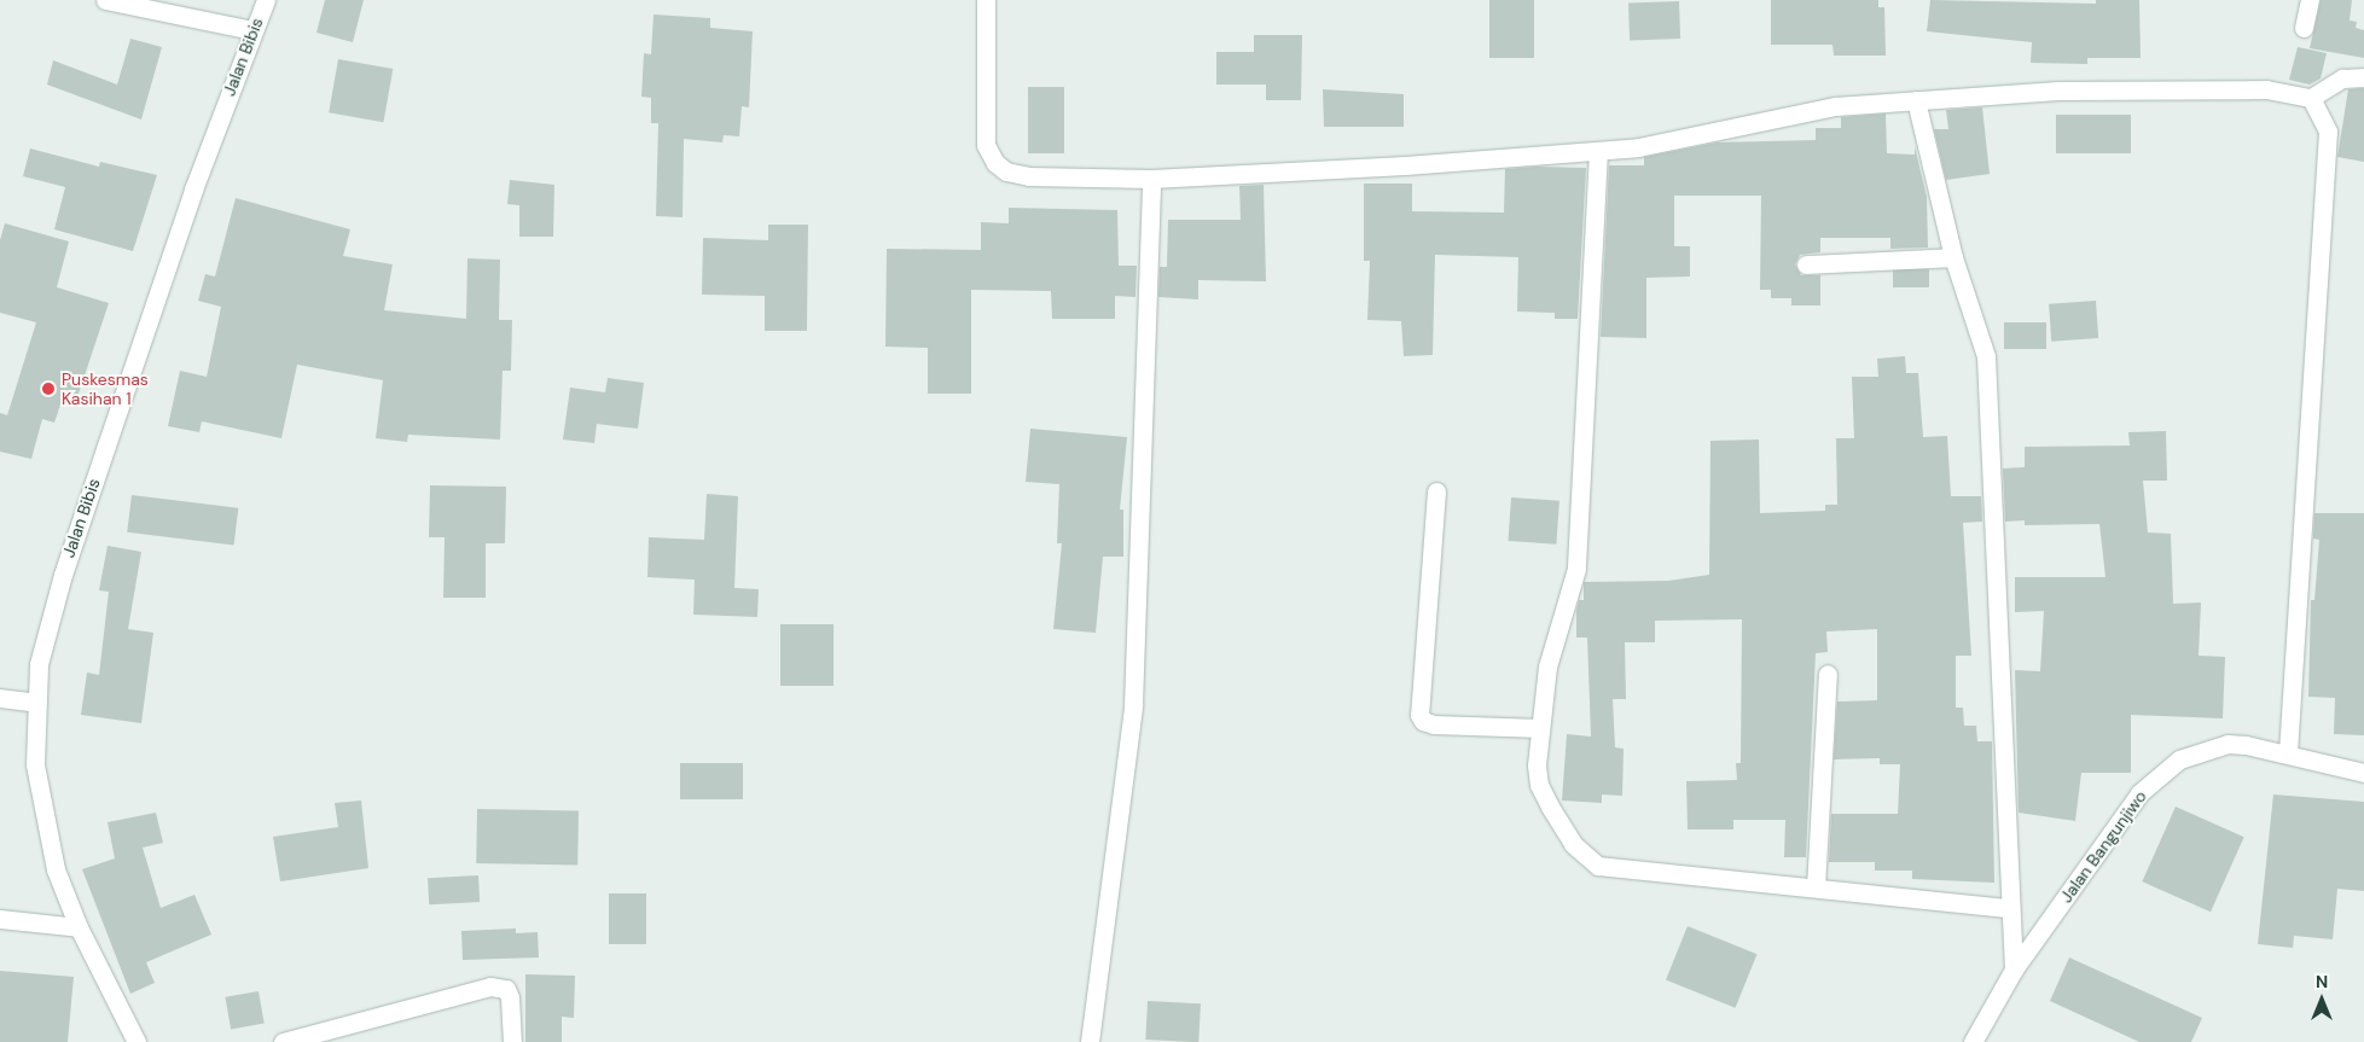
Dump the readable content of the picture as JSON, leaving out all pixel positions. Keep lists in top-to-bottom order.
{
  "streets": {
    "street": ["Jalan Bibis", "Jalan Bangunjiwo"]
  },
  "places": ["Puskesmas Kasihan 1"],
  "north": "top"
}
